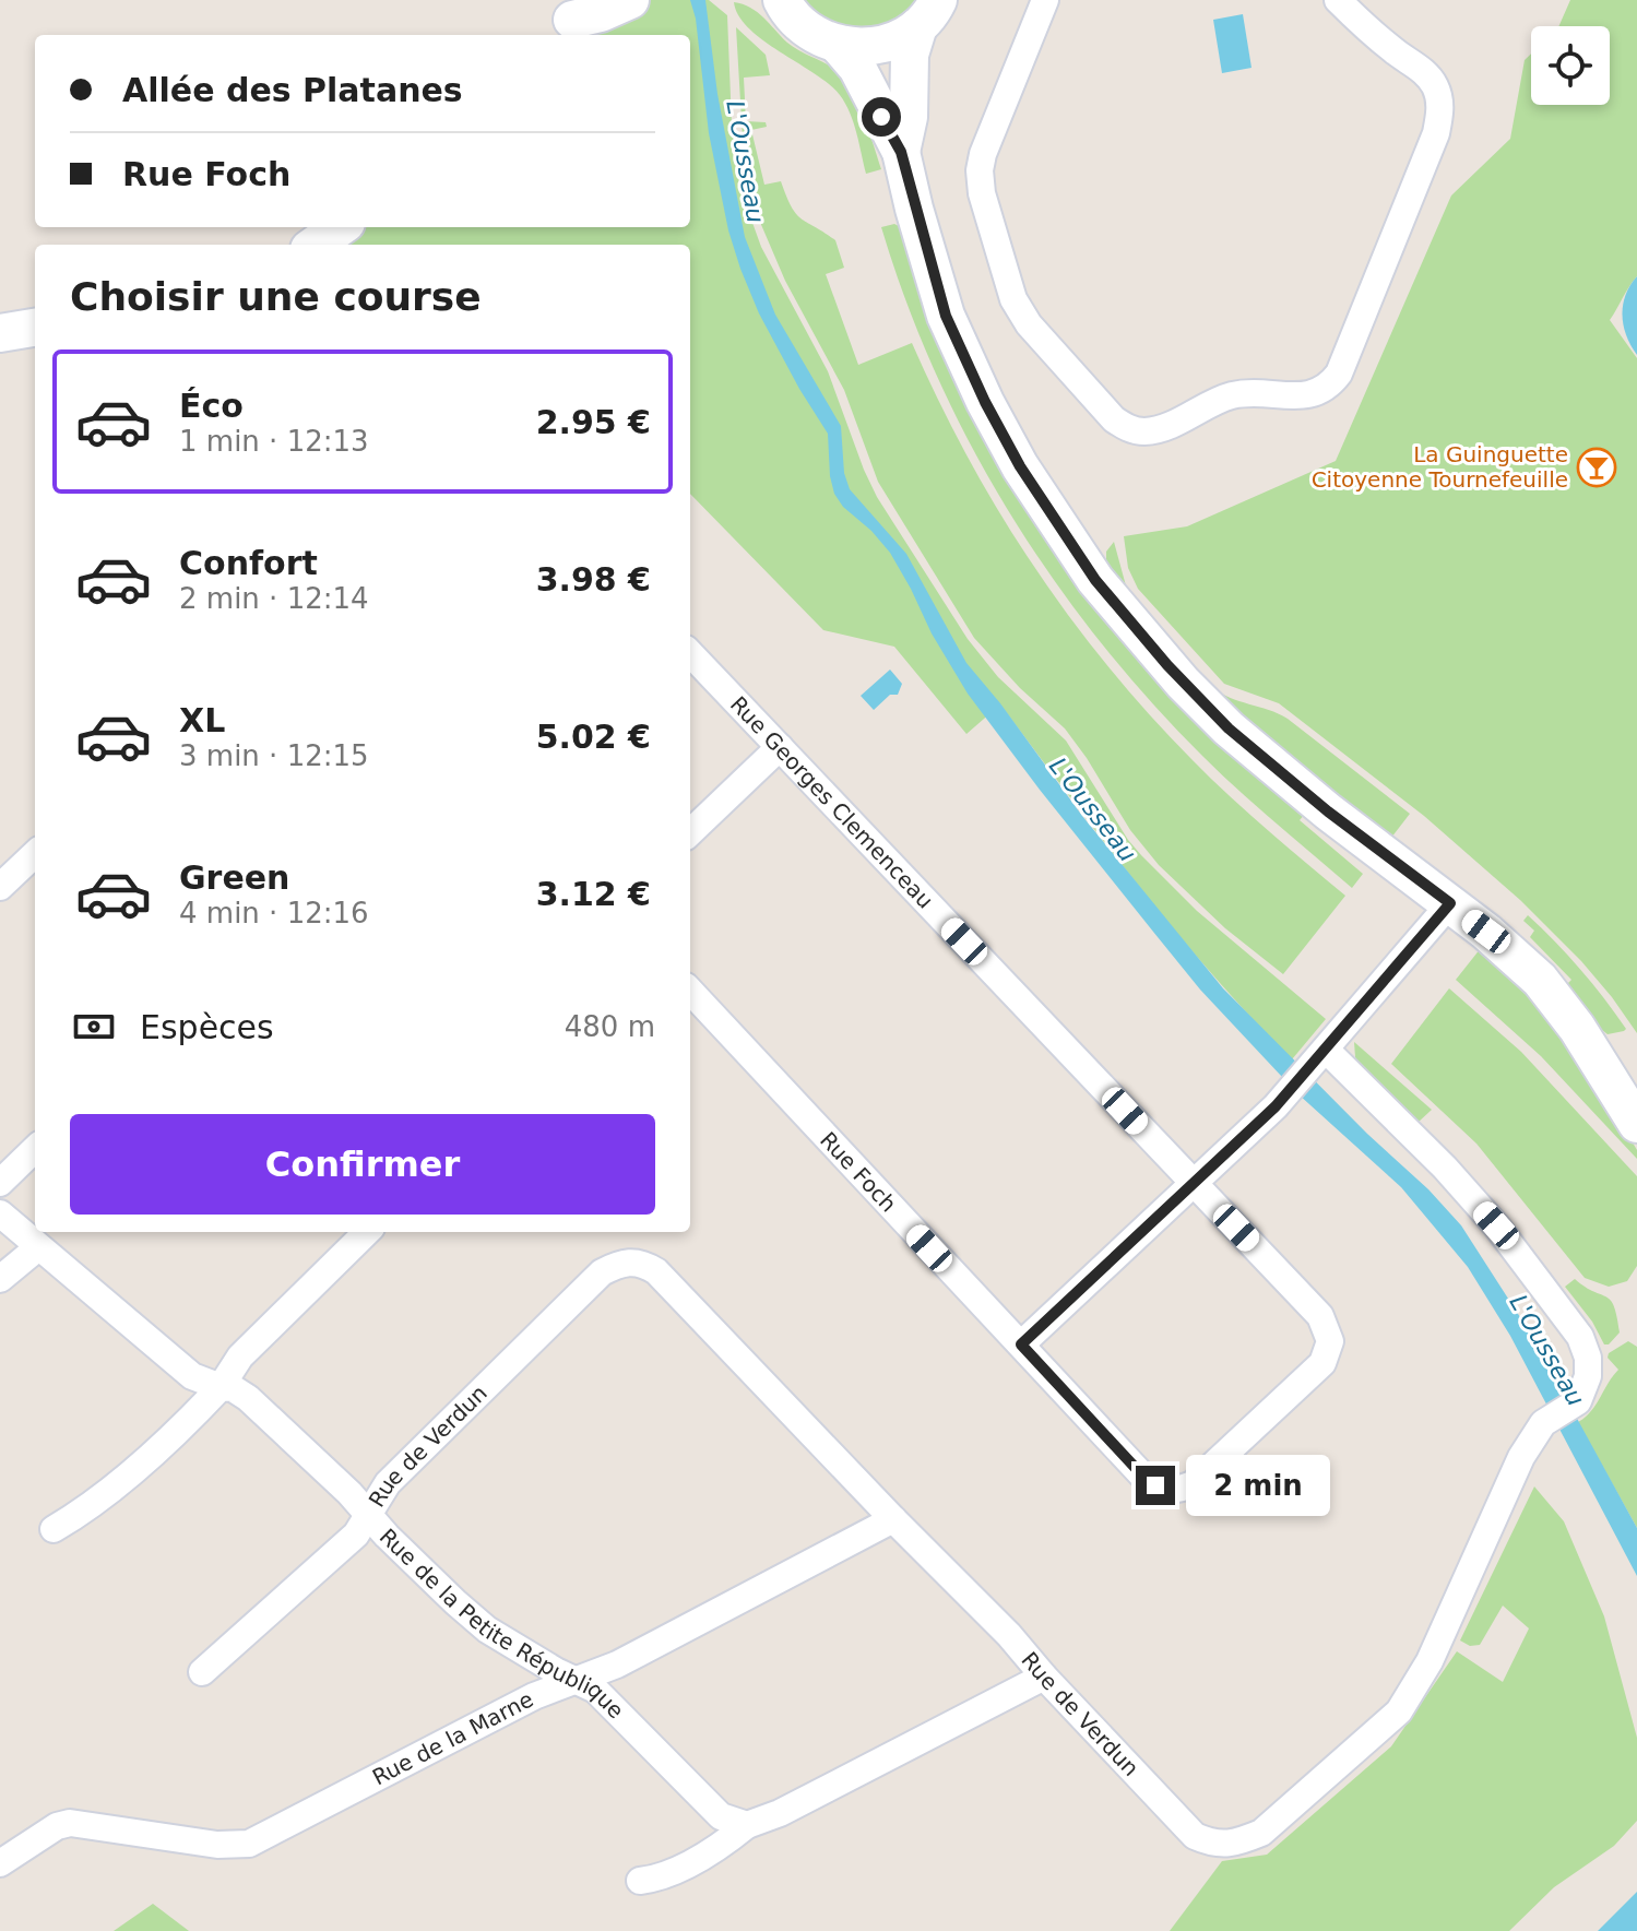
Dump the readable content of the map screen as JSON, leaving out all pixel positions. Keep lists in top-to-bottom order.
{
  "streets": {
    "street": [
      "Rue Georges Clemenceau",
      "Rue Foch",
      "Rue de Verdun",
      "Rue de la Petite République",
      "Rue de la Marne"
    ]
  },
  "crossings": [
    ["Rue Georges Clemenceau", "Rue Foch"],
    ["Rue de Verdun", "Rue de la Petite République"],
    ["Rue de Verdun", "Rue de la Marne"],
    ["Rue de la Petite République", "Rue de la Marne"]
  ],
  "water": ["L'Ousseau"],
  "places": {
    "bar": ["La Guinguette Citoyenne Tournefeuille"]
  },
  "page": {
    "banner": ["Allée des Platanes", "Rue Foch"],
    "heading": "Choisir une course",
    "list": [
      {
        "name": "Éco",
        "note": "1 min · 12:13",
        "value": "2.95 €"
      },
      {
        "name": "Confort",
        "note": "2 min · 12:14",
        "value": "3.98 €"
      },
      {
        "name": "XL",
        "note": "3 min · 12:15",
        "value": "5.02 €"
      },
      {
        "name": "Green",
        "note": "4 min · 12:16",
        "value": "3.12 €"
      }
    ],
    "pay": ["Espèces", "480 m"],
    "buttons": "Confirmer",
    "bubble": "2 min"
  }
}
